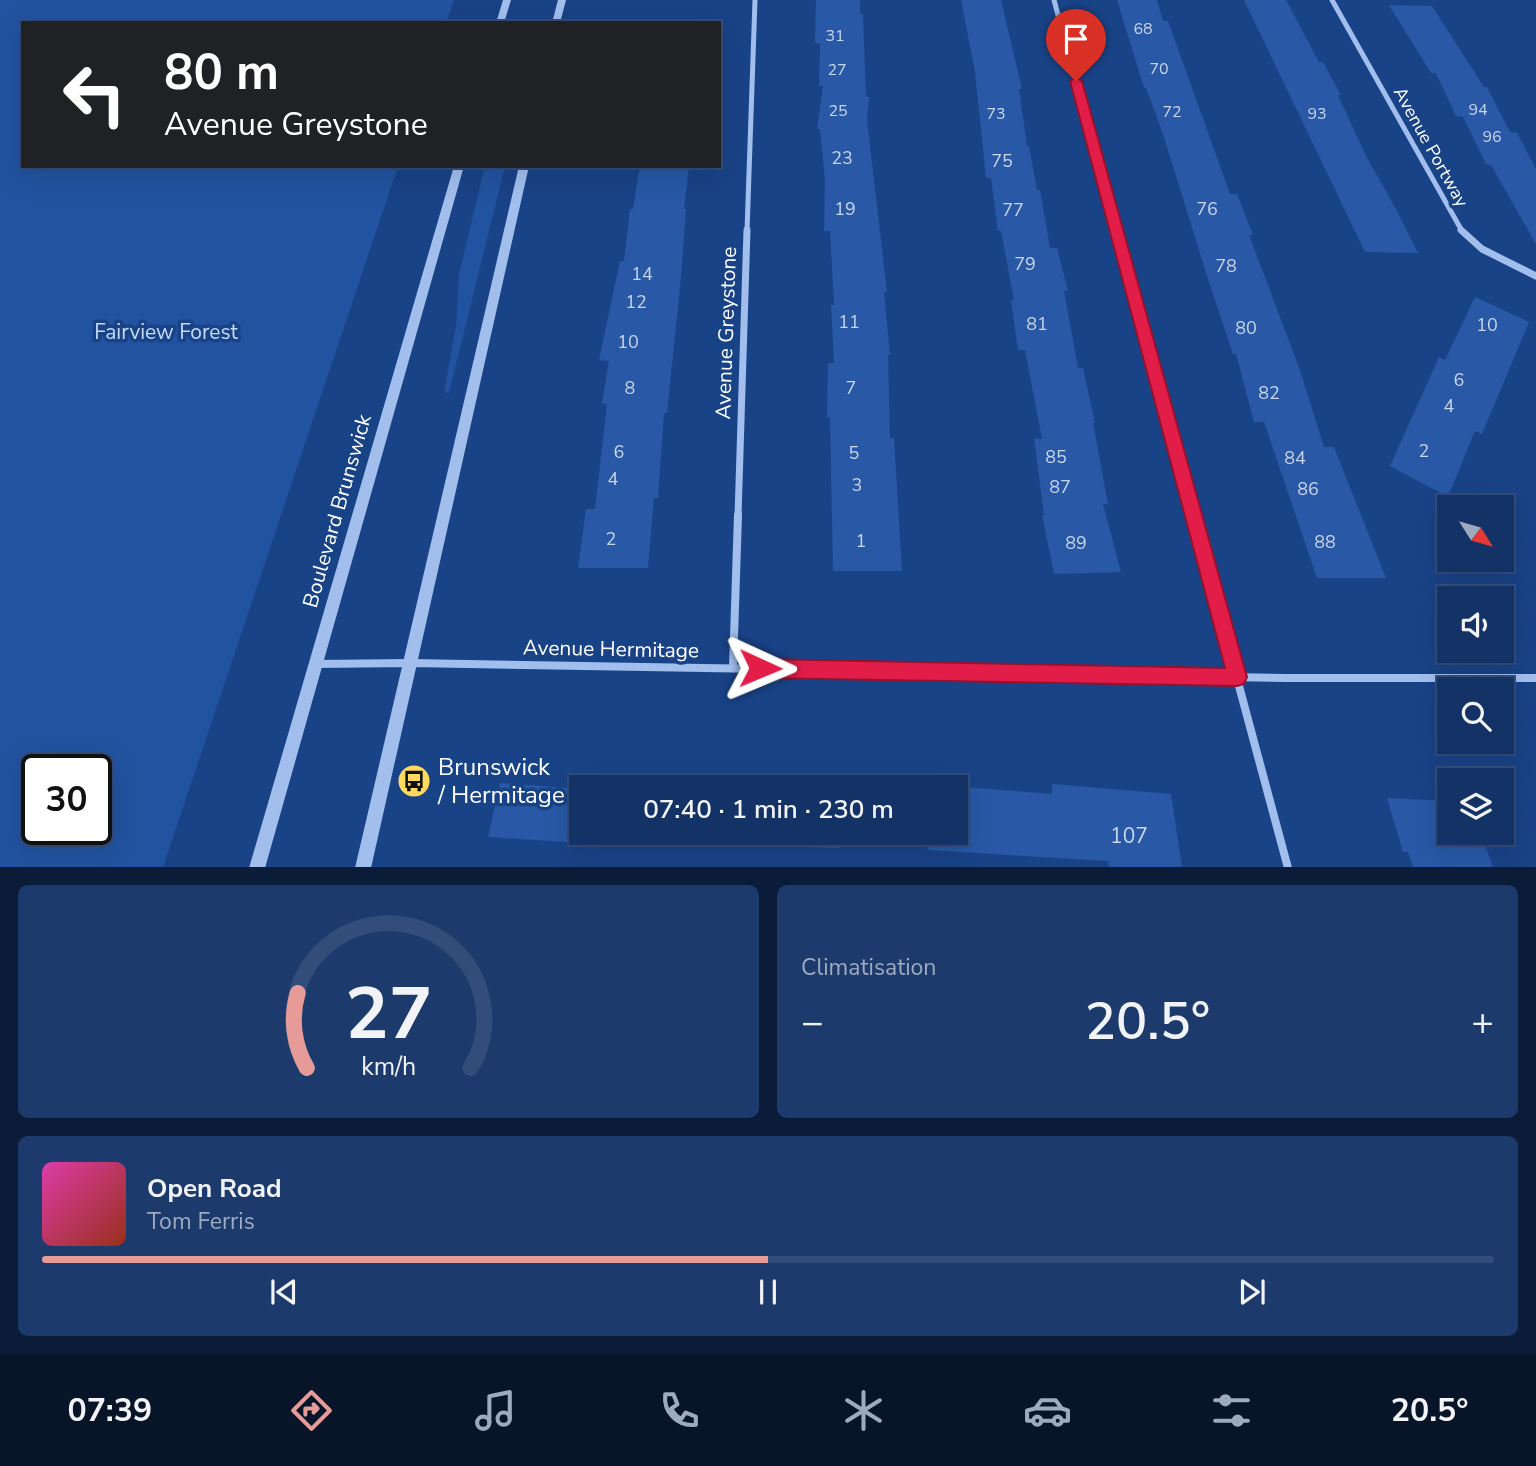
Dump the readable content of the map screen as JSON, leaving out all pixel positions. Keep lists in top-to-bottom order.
{
  "streets": {
    "street": [
      "Avenue Portway",
      "Avenue Greystone",
      "Boulevard Brunswick",
      "Avenue Hermitage"
    ]
  },
  "crossings": [
    ["Avenue Greystone", "Avenue Hermitage"],
    ["Boulevard Brunswick", "Avenue Hermitage"]
  ],
  "parks": ["Fairview Forest"],
  "places": {
    "bus stop": ["Brunswick / Hermitage"]
  },
  "house_numbers": [
    "68",
    "31",
    "70",
    "27",
    "94",
    "25",
    "72",
    "73",
    "93",
    "96",
    "23",
    "75",
    "19",
    "76",
    "77",
    "79",
    "78",
    "14",
    "12",
    "11",
    "81",
    "10",
    "80",
    "10",
    "6",
    "8",
    "7",
    "82",
    "4",
    "2",
    "6",
    "5",
    "85",
    "84",
    "4",
    "3",
    "87",
    "86",
    "2",
    "1",
    "88",
    "89",
    "107"
  ],
  "north": "bottom right",
  "page": {
    "turn": ["80 m", "Avenue Greystone"],
    "limit": "30",
    "trip": "07:40 · 1 min · 230 m",
    "tile": "Climatisation",
    "heat": ["−", "20.5°", "+"],
    "song": ["Open Road", "Tom Ferris"],
    "tabs": ["07:39", "20.5°"],
    "gauge": ["27", "km/h"]
  }
}
